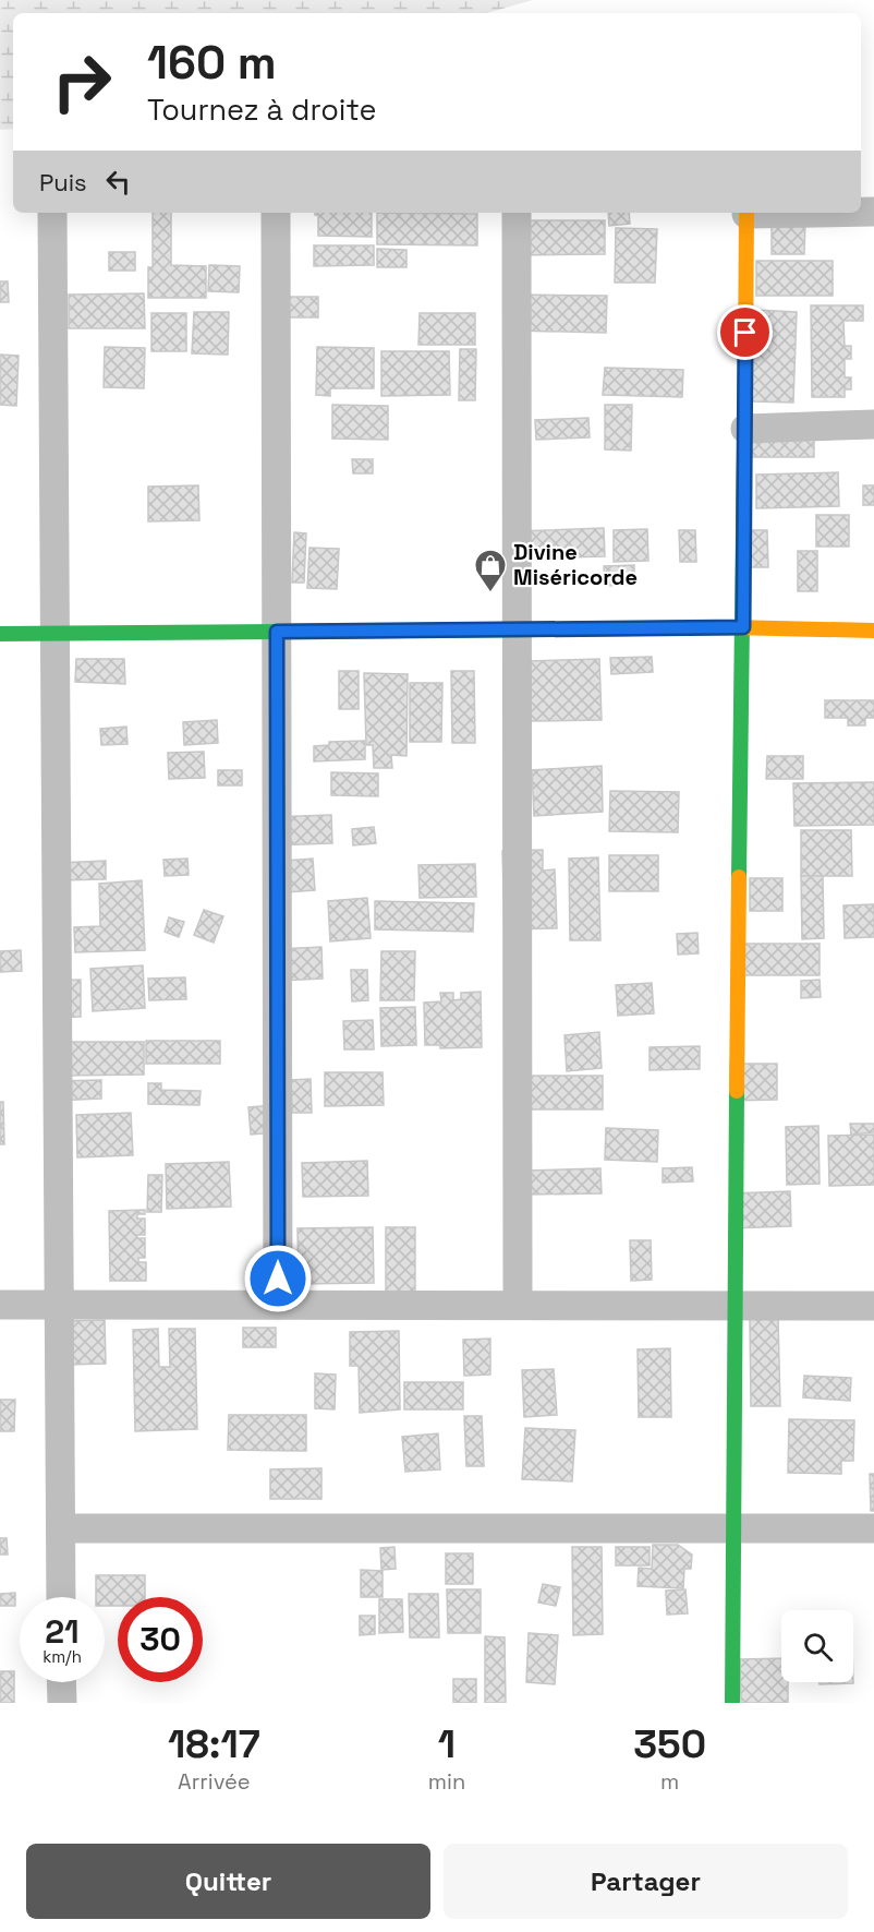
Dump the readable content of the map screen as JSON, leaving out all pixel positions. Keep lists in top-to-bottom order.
{
  "places": {
    "shop": ["Divine Miséricorde"]
  },
  "page": {
    "turn": ["160 m", "Tournez à droite"],
    "then": "Puis",
    "speed": "21 km/h",
    "limit": "30",
    "eta": [
      "18:17",
      "Arrivée",
      "1",
      "min",
      "350",
      "m"
    ],
    "buttons": ["Quitter", "Partager"]
  }
}
